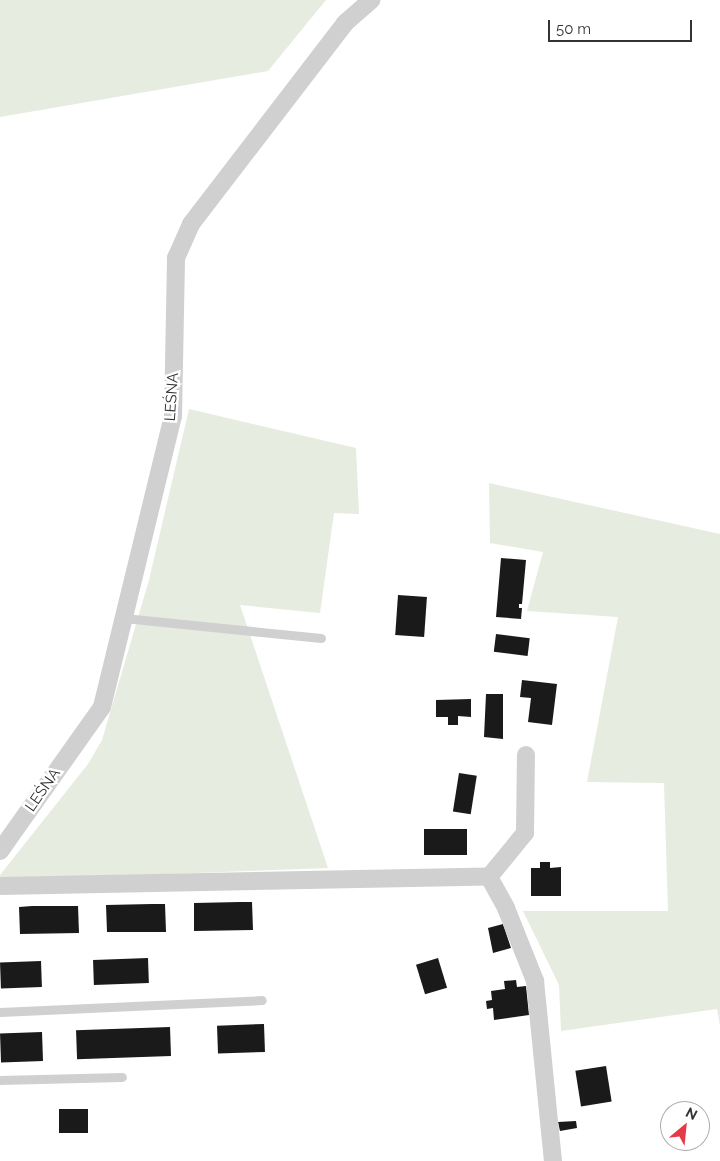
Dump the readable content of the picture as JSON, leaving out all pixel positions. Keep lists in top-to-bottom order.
{
  "streets": {
    "street": ["LEŚNA"]
  },
  "scale_bar": "50 m",
  "north": "top right"
}
